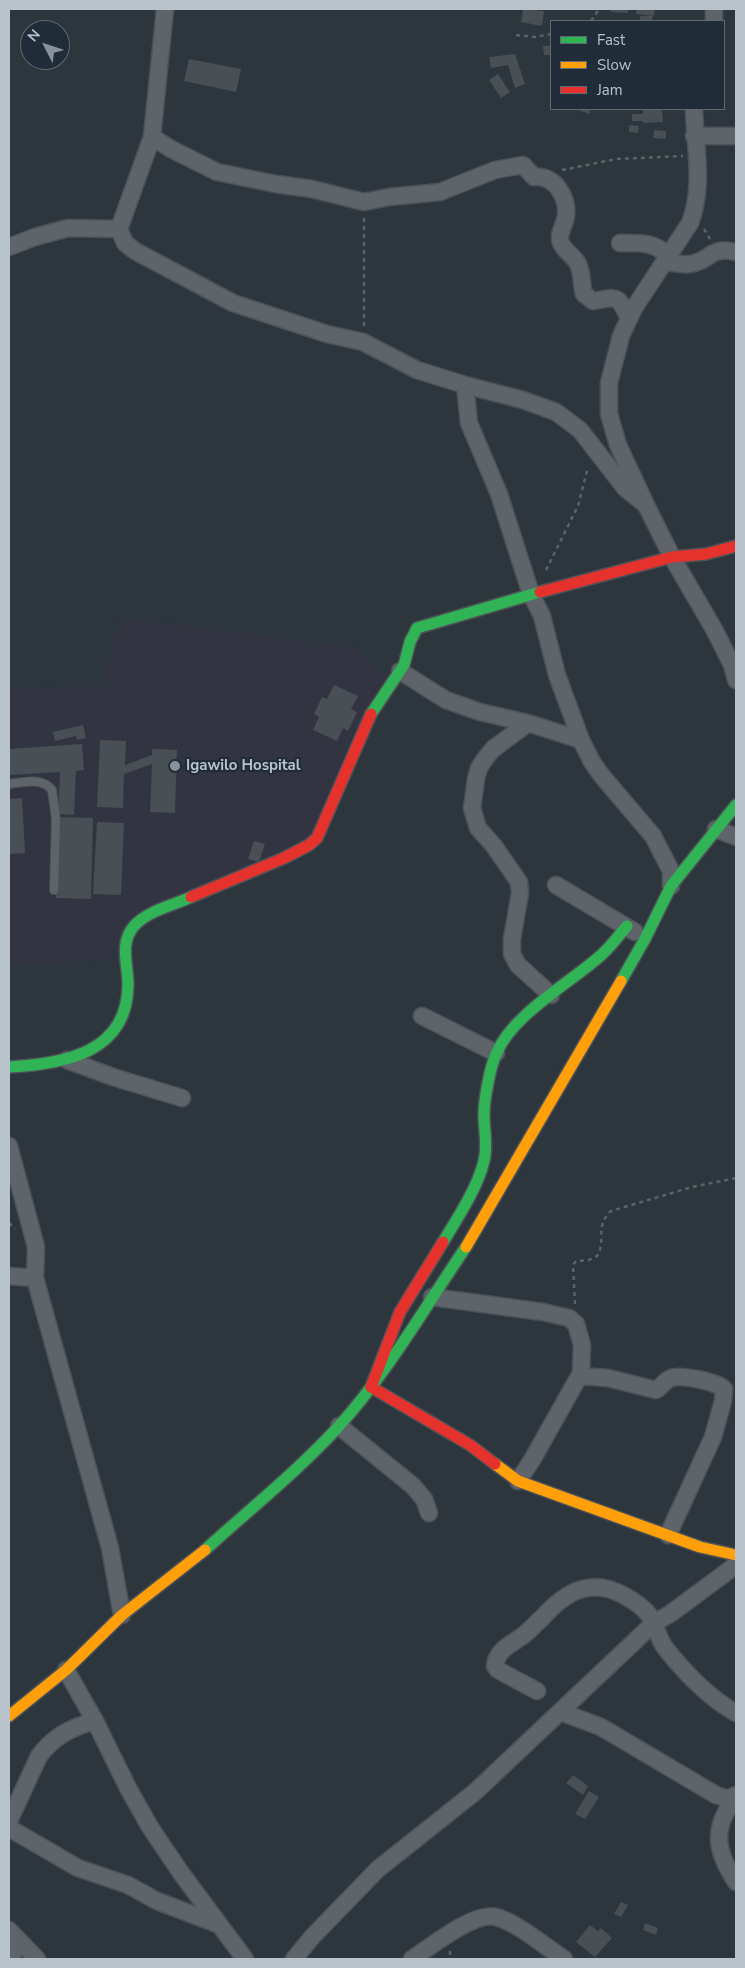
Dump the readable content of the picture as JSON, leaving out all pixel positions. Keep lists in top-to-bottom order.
{
  "places": ["Igawilo Hospital"],
  "legend": ["Fast", "Slow", "Jam"],
  "north": "top left"
}
